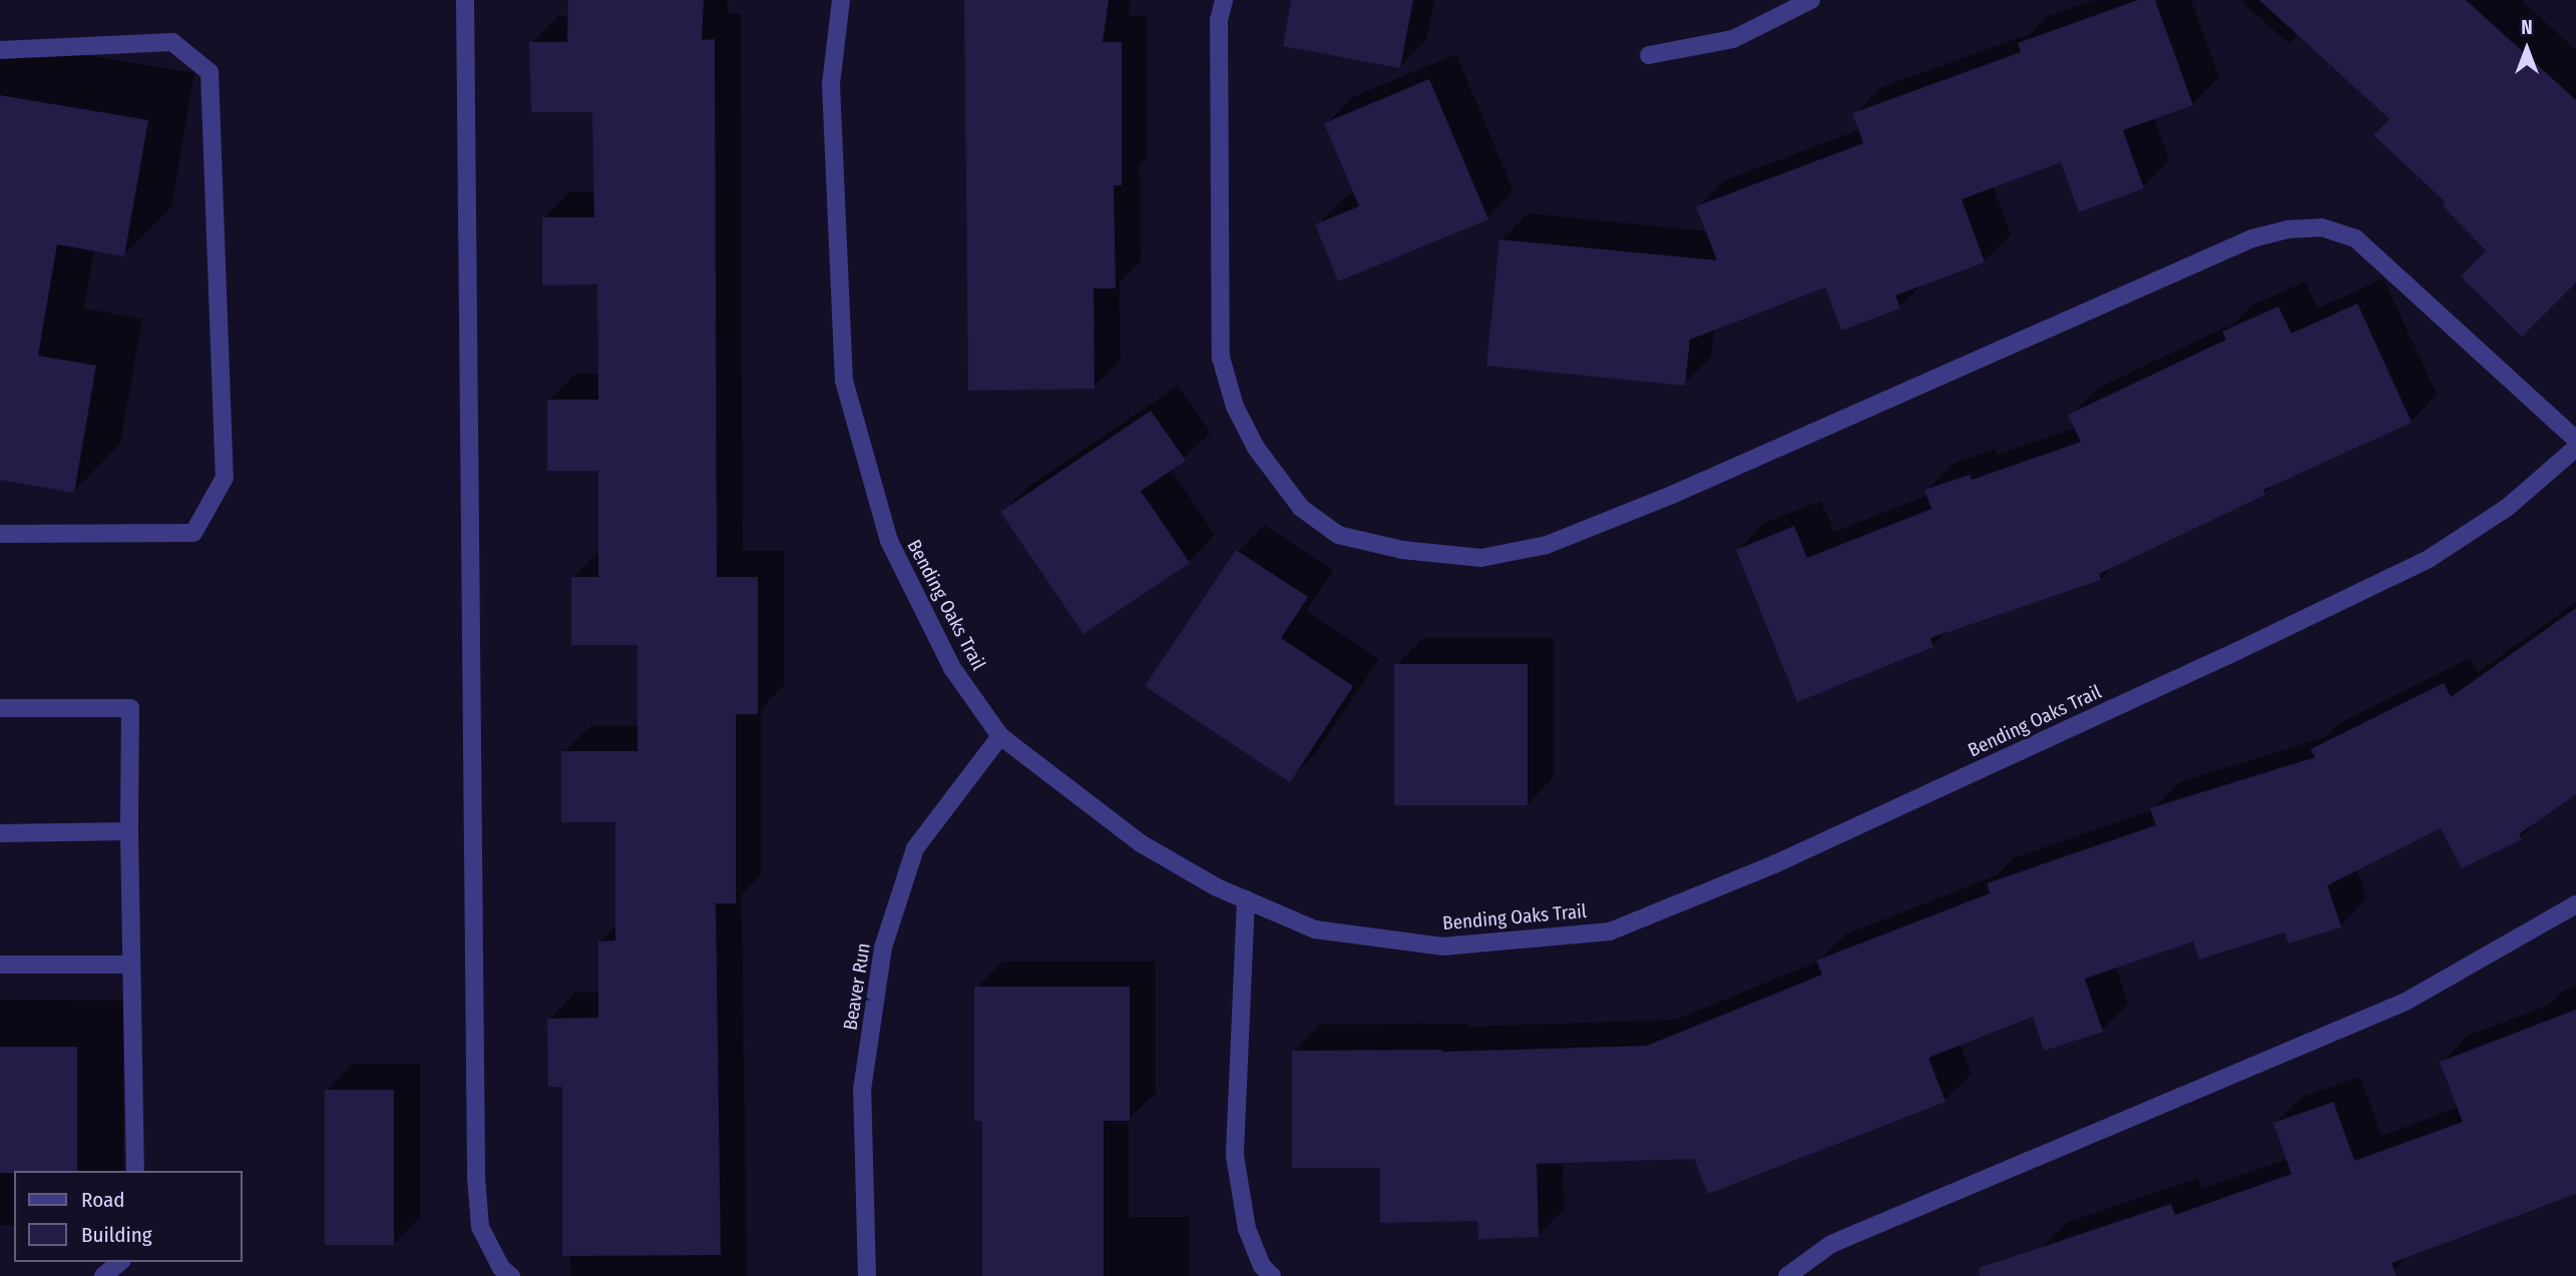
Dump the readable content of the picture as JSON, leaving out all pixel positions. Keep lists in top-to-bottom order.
{
  "streets": {
    "street": ["Bending Oaks Trail", "Beaver Run"]
  },
  "crossings": [
    ["Bending Oaks Trail", "Beaver Run"]
  ],
  "legend": ["Road", "Building"],
  "north": "top"
}
